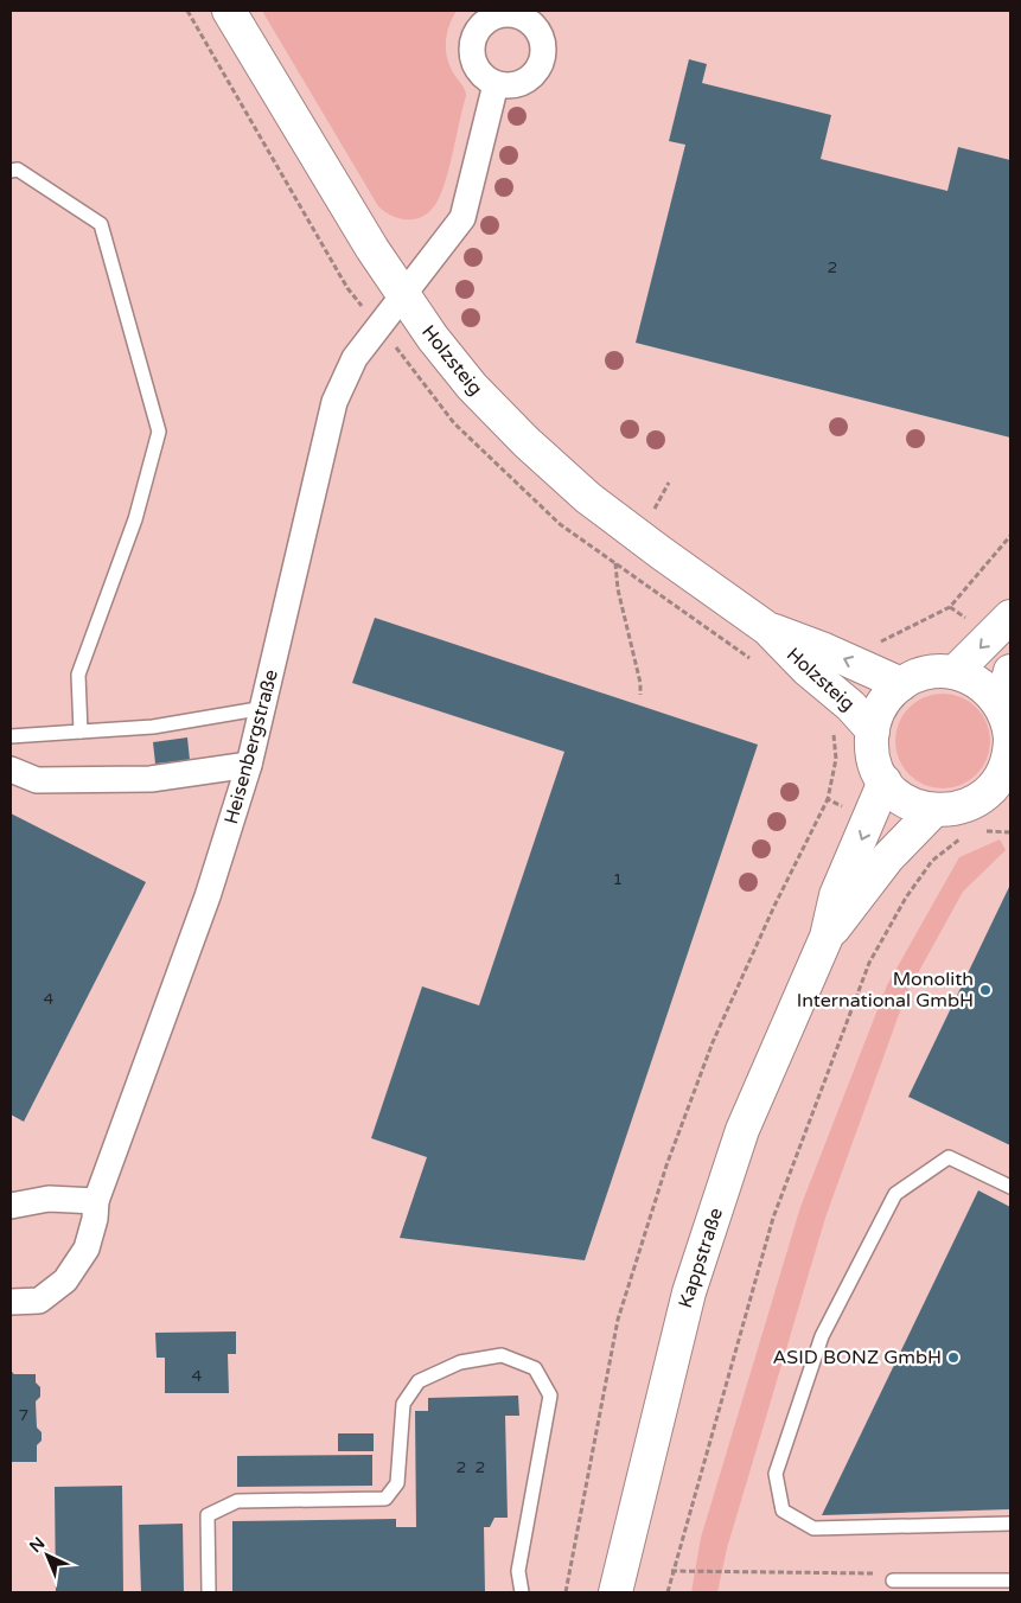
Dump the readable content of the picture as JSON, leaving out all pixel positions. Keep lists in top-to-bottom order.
{
  "streets": {
    "street": ["Holzsteig", "Heisenbergstraße", "Kappstraße"]
  },
  "crossings": [
    ["Holzsteig", "Heisenbergstraße"],
    ["Holzsteig", "Kappstraße"]
  ],
  "places": ["Monolith International GmbH", "ASID BONZ GmbH"],
  "house_numbers": [
    "2",
    "1",
    "4",
    "4",
    "7",
    "2",
    "2"
  ],
  "north": "top left"
}
